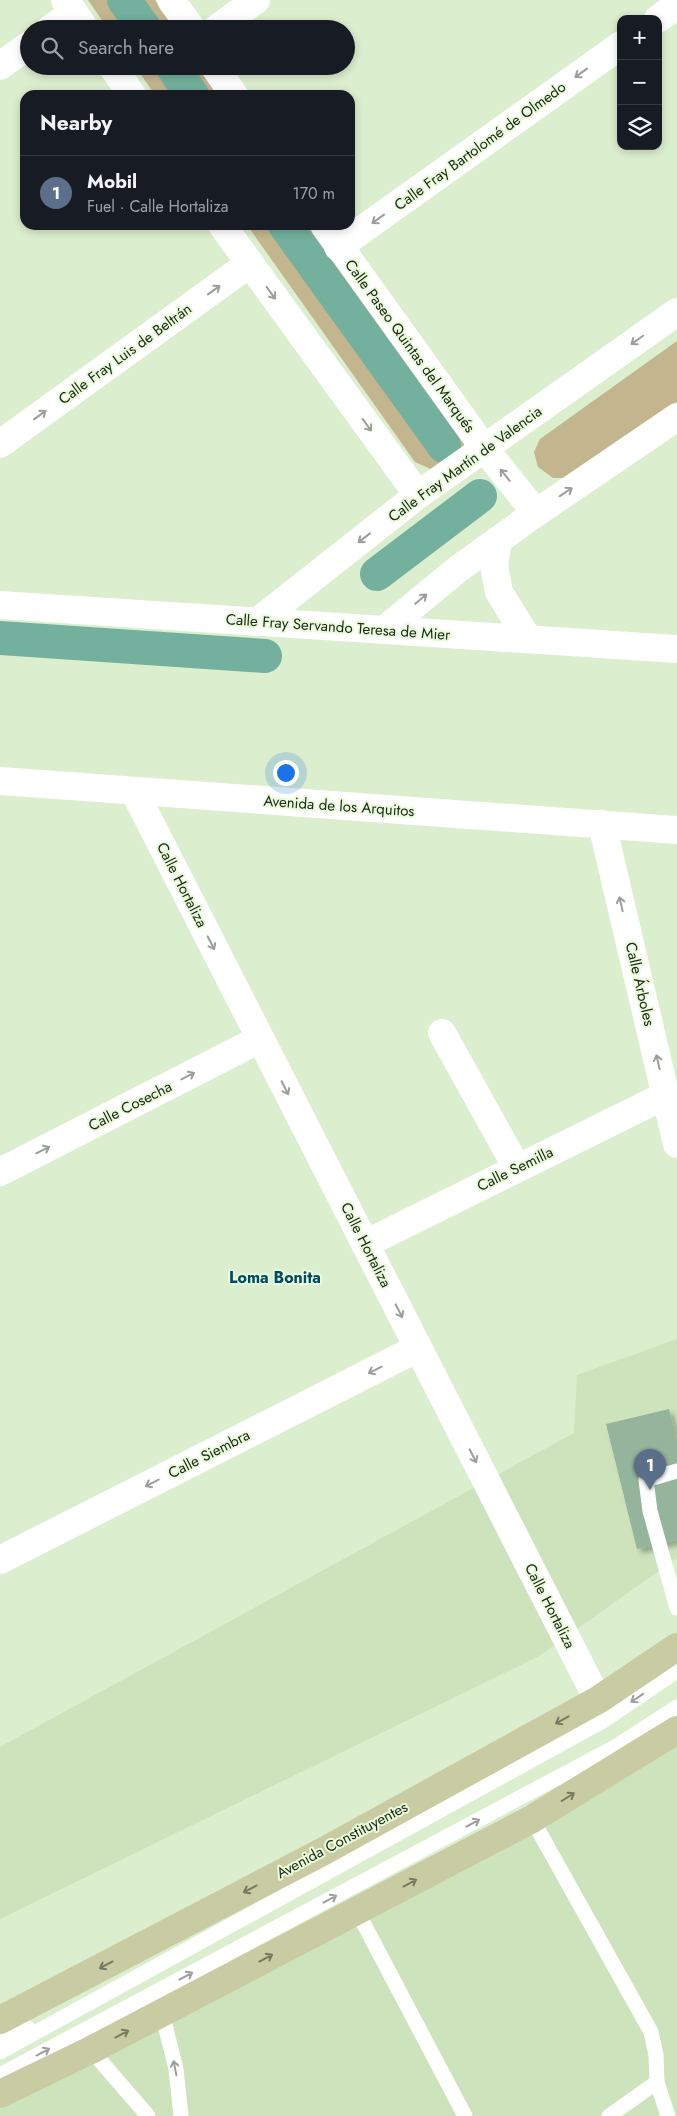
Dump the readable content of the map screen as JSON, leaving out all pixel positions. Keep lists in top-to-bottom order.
{
  "streets": {
    "main road": ["Avenida Constituyentes"],
    "street": [
      "Calle Fray Bartolomé de Olmedo",
      "Calle Paseo Quintas del Marqués",
      "Calle Fray Luis de Beltrán",
      "Calle Fray Martín de Valencia",
      "Calle Fray Servando Teresa de Mier",
      "Avenida de los Arquitos",
      "Calle Hortaliza",
      "Calle Árboles",
      "Calle Cosecha",
      "Calle Semilla",
      "Calle Siembra"
    ]
  },
  "crossings": [
    ["Calle Paseo Quintas del Marqués", "Calle Fray Martín de Valencia"],
    ["Calle Fray Martín de Valencia", "Calle Fray Servando Teresa de Mier"],
    ["Avenida de los Arquitos", "Calle Hortaliza"],
    ["Avenida de los Arquitos", "Calle Árboles"],
    ["Calle Hortaliza", "Calle Cosecha"],
    ["Calle Hortaliza", "Calle Semilla"],
    ["Calle Hortaliza", "Calle Siembra"],
    ["Calle Hortaliza", "Avenida Constituyentes"],
    ["Calle Árboles", "Calle Semilla"]
  ],
  "one_way": [
    "Calle Fray Bartolomé de Olmedo",
    "Calle Fray Luis de Beltrán",
    "Calle Hortaliza",
    "Calle Cosecha",
    "Calle Siembra"
  ],
  "districts": ["Loma Bonita"],
  "page": {
    "map_buttons": ["+", "−"],
    "search": "Search here",
    "heading": "Nearby",
    "list": [
      {
        "mark": "1",
        "name": "Mobil",
        "note": "Fuel · Calle Hortaliza",
        "value": "170 m"
      }
    ],
    "pins": "1"
  }
}
